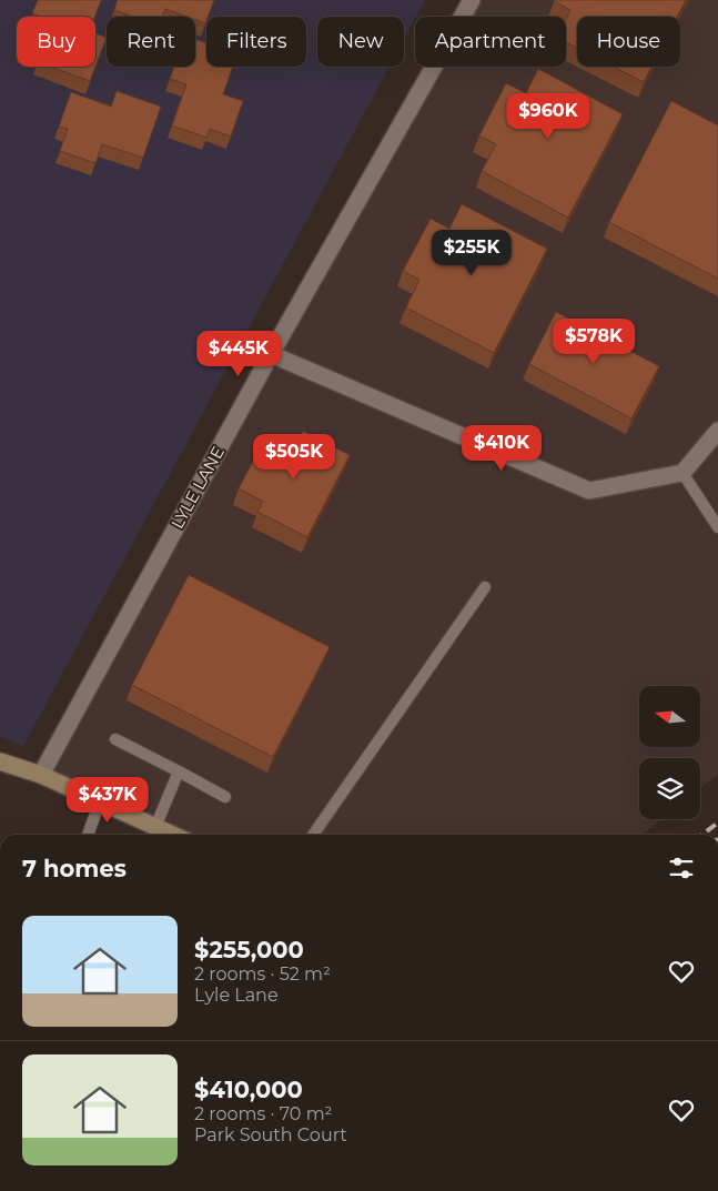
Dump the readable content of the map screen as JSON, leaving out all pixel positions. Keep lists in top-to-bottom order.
{
  "streets": {
    "street": ["LYLE LANE"]
  },
  "north": "left",
  "page": {
    "chip": [
      "Buy",
      "Rent",
      "Filters",
      "New",
      "Apartment",
      "House"
    ],
    "price": [
      "$960K",
      "$255K",
      "$578K",
      "$445K",
      "$410K",
      "$505K",
      "$437K"
    ],
    "heading": "7 homes",
    "list": [
      {
        "name": "$255,000",
        "note": "2 rooms · 52 m² · Lyle Lane"
      },
      {
        "name": "$410,000",
        "note": "2 rooms · 70 m² · Park South Court"
      }
    ]
  }
}
